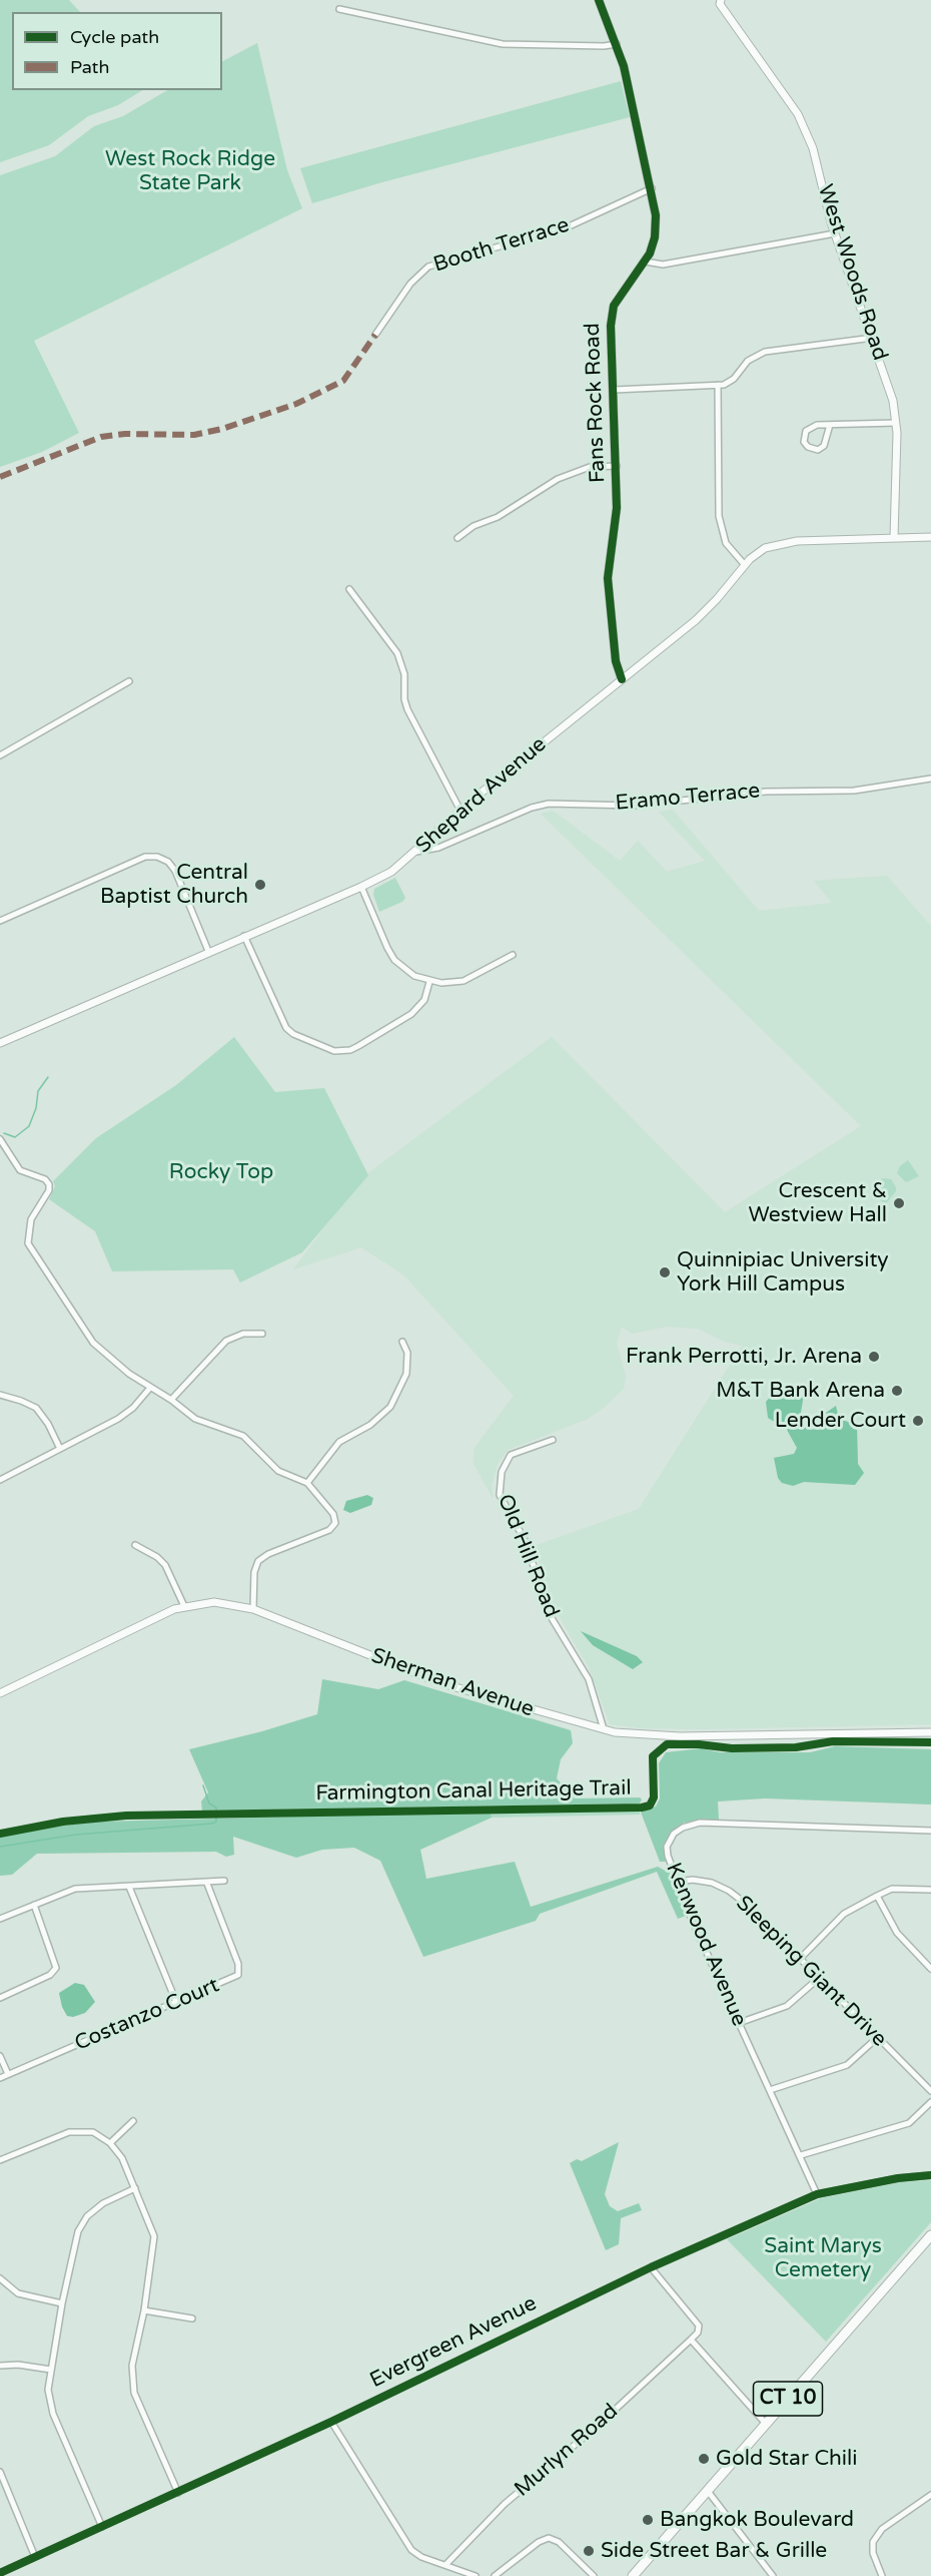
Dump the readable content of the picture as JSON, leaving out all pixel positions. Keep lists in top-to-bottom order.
{
  "streets": {
    "highway": ["CT 10"],
    "main road": [
      "West Woods Road",
      "Fans Rock Road",
      "Shepard Avenue",
      "Sherman Avenue"
    ],
    "street": [
      "Booth Terrace",
      "Eramo Terrace",
      "Old Hill Road",
      "Kenwood Avenue",
      "Sleeping Giant Drive",
      "Costanzo Court",
      "Evergreen Avenue",
      "Murlyn Road"
    ],
    "cycle path": ["Farmington Canal Heritage Trail"]
  },
  "crossings": [
    ["Booth Terrace", "Fans Rock Road"],
    ["West Woods Road", "Shepard Avenue"],
    ["Fans Rock Road", "Shepard Avenue"],
    ["Shepard Avenue", "Eramo Terrace"],
    ["Old Hill Road", "Sherman Avenue"],
    ["Kenwood Avenue", "Sleeping Giant Drive"],
    ["Kenwood Avenue", "Evergreen Avenue"]
  ],
  "parks": ["West Rock Ridge State Park", "Rocky Top", "Saint Marys Cemetery"],
  "places": [
    "Central Baptist Church",
    "Crescent & Westview Hall",
    "Quinnipiac University York Hill Campus",
    "Frank Perrotti, Jr. Arena",
    "M&T Bank Arena",
    "Lender Court",
    "Gold Star Chili",
    "Bangkok Boulevard",
    "Side Street Bar & Grille"
  ],
  "legend": ["Cycle path", "Path"]
}
